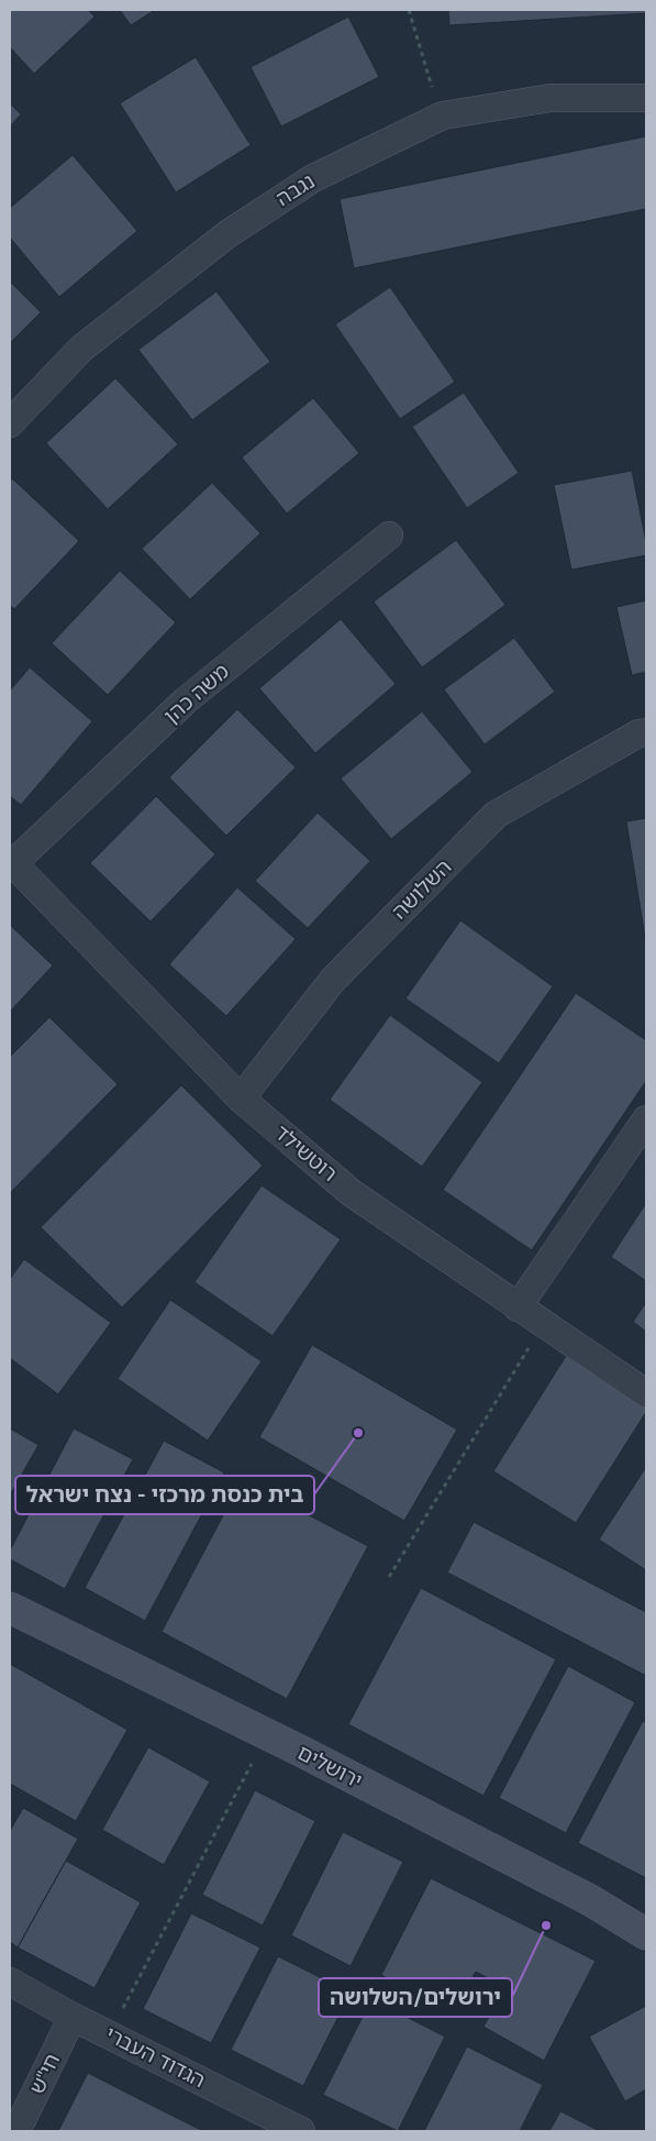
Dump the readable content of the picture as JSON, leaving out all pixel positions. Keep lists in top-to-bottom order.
{
  "streets": {
    "street": [
      "נגבה",
      "משה כהן",
      "השלושה",
      "רוטשילד",
      "ירושלים",
      "הגדוד העברי",
      "חי\"ש"
    ]
  },
  "crossings": [
    ["משה כהן", "רוטשילד"],
    ["השלושה", "רוטשילד"],
    ["הגדוד העברי", "חי\"ש"]
  ],
  "places": ["בית כנסת מרכזי - נצח ישראל", "ירושלים/השלושה"]
}
